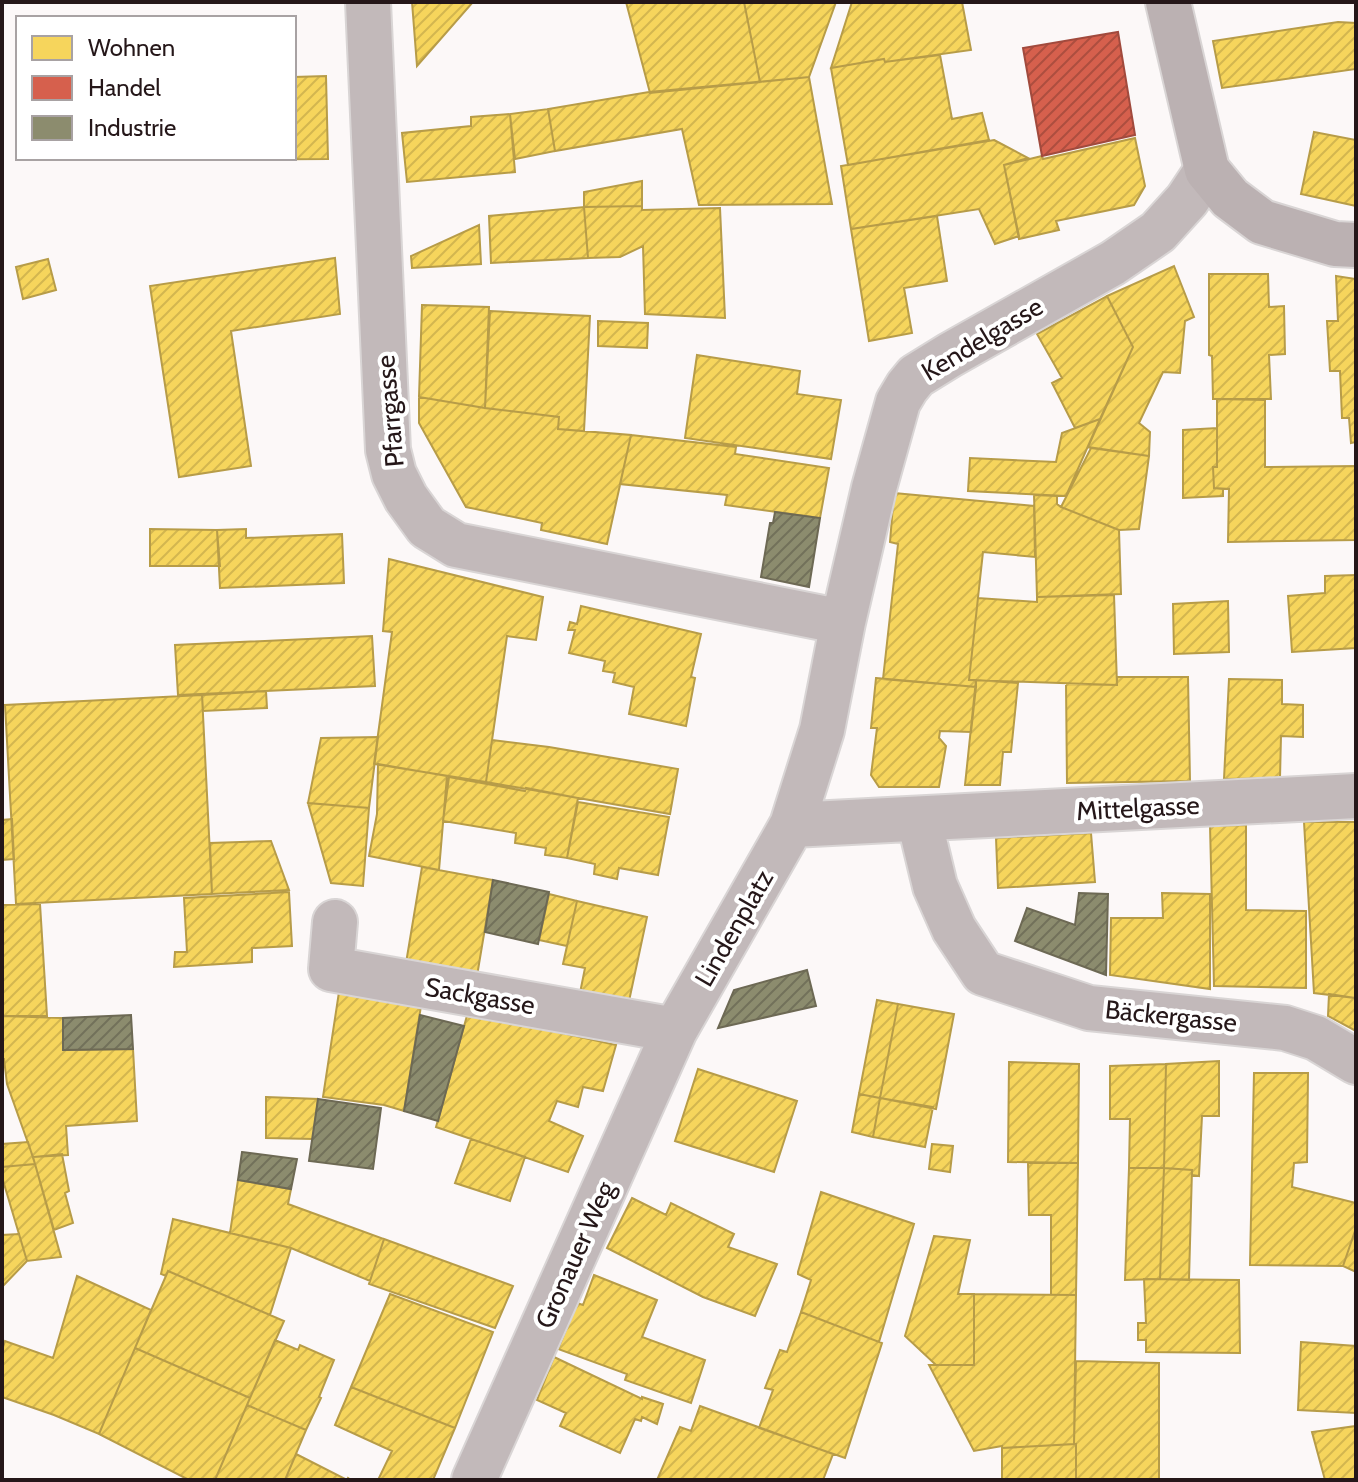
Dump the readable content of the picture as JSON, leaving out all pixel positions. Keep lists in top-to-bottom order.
{
  "streets": {
    "street": [
      "Kendelgasse",
      "Pfarrgasse",
      "Mittelgasse",
      "Lindenplatz",
      "Sackgasse",
      "Bäckergasse",
      "Gronauer Weg"
    ]
  },
  "crossings": [
    ["Kendelgasse", "Pfarrgasse"],
    ["Kendelgasse", "Lindenplatz"],
    ["Pfarrgasse", "Lindenplatz"],
    ["Mittelgasse", "Bäckergasse"],
    ["Lindenplatz", "Sackgasse"],
    ["Lindenplatz", "Gronauer Weg"],
    ["Sackgasse", "Gronauer Weg"]
  ],
  "legend": ["Wohnen", "Handel", "Industrie"]
}
